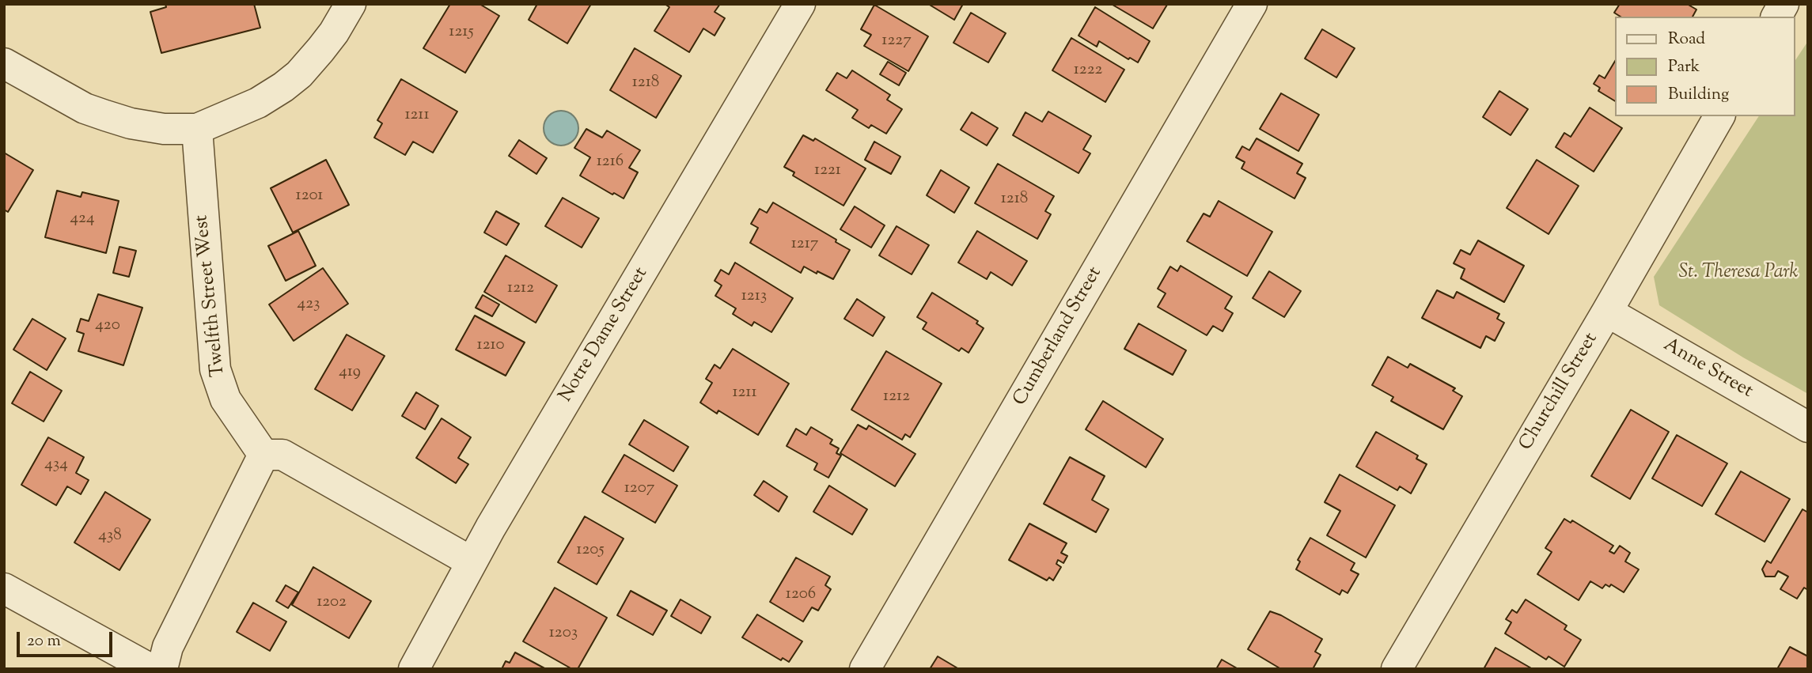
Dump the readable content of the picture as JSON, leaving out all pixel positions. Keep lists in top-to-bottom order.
{
  "streets": {
    "street": [
      "Twelfth Street West",
      "Notre Dame Street",
      "Cumberland Street",
      "Anne Street",
      "Churchill Street"
    ]
  },
  "crossings": [
    ["Anne Street", "Churchill Street"]
  ],
  "parks": ["St. Theresa Park"],
  "house_numbers": [
    "1215",
    "1227",
    "1222",
    "1218",
    "1211",
    "1216",
    "1221",
    "1201",
    "1218",
    "424",
    "1217",
    "1212",
    "1213",
    "423",
    "420",
    "1210",
    "419",
    "1211",
    "1212",
    "434",
    "1207",
    "438",
    "1205",
    "1206",
    "1202",
    "1203"
  ],
  "legend": ["Road", "Park", "Building"],
  "scale_bar": "20 m"
}
